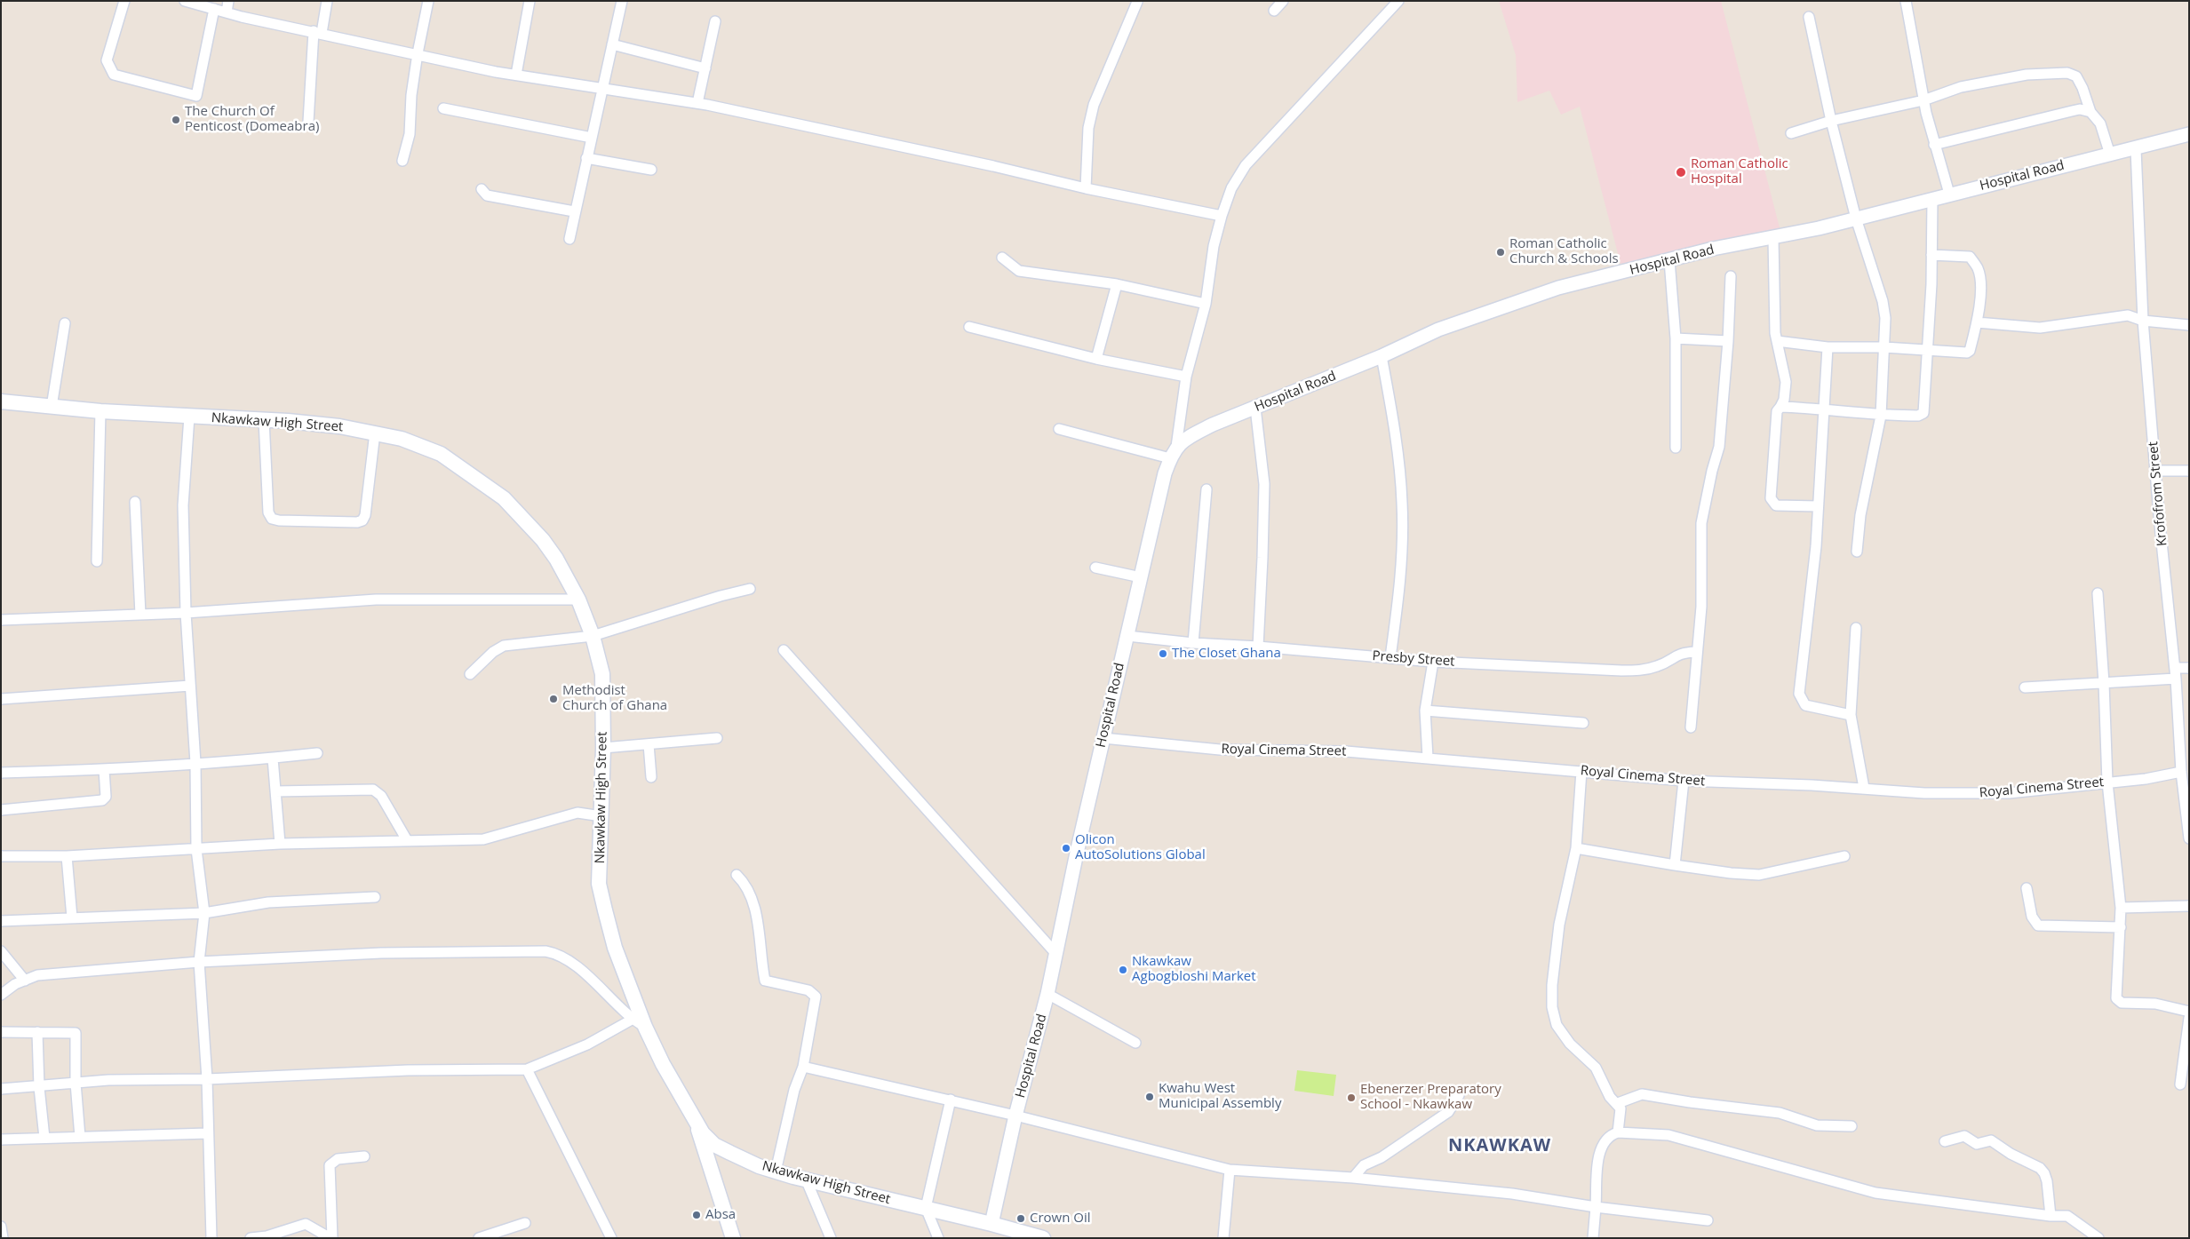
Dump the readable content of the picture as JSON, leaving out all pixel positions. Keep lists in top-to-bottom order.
{
  "streets": {
    "main road": ["Nkawkaw High Street"],
    "street": [
      "Hospital Road",
      "Krofofrom Street",
      "Presby Street",
      "Royal Cinema Street"
    ]
  },
  "crossings": [
    ["Hospital Road", "Nkawkaw High Street"],
    ["Hospital Road", "Krofofrom Street"],
    ["Hospital Road", "Presby Street"],
    ["Hospital Road", "Royal Cinema Street"],
    ["Krofofrom Street", "Royal Cinema Street"]
  ],
  "districts": ["NKAWKAW"],
  "places": [
    "The Church Of Penticost (Domeabra)",
    "Roman Catholic Hospital",
    "Roman Catholic Church & Schools",
    "The Closet Ghana",
    "Methodist Church of Ghana",
    "Olicon AutoSolutions Global",
    "Nkawkaw Agbogbloshi Market",
    "Kwahu West Municipal Assembly",
    "Ebenerzer Preparatory School - Nkawkaw",
    "Absa",
    "Crown Oil"
  ]
}
